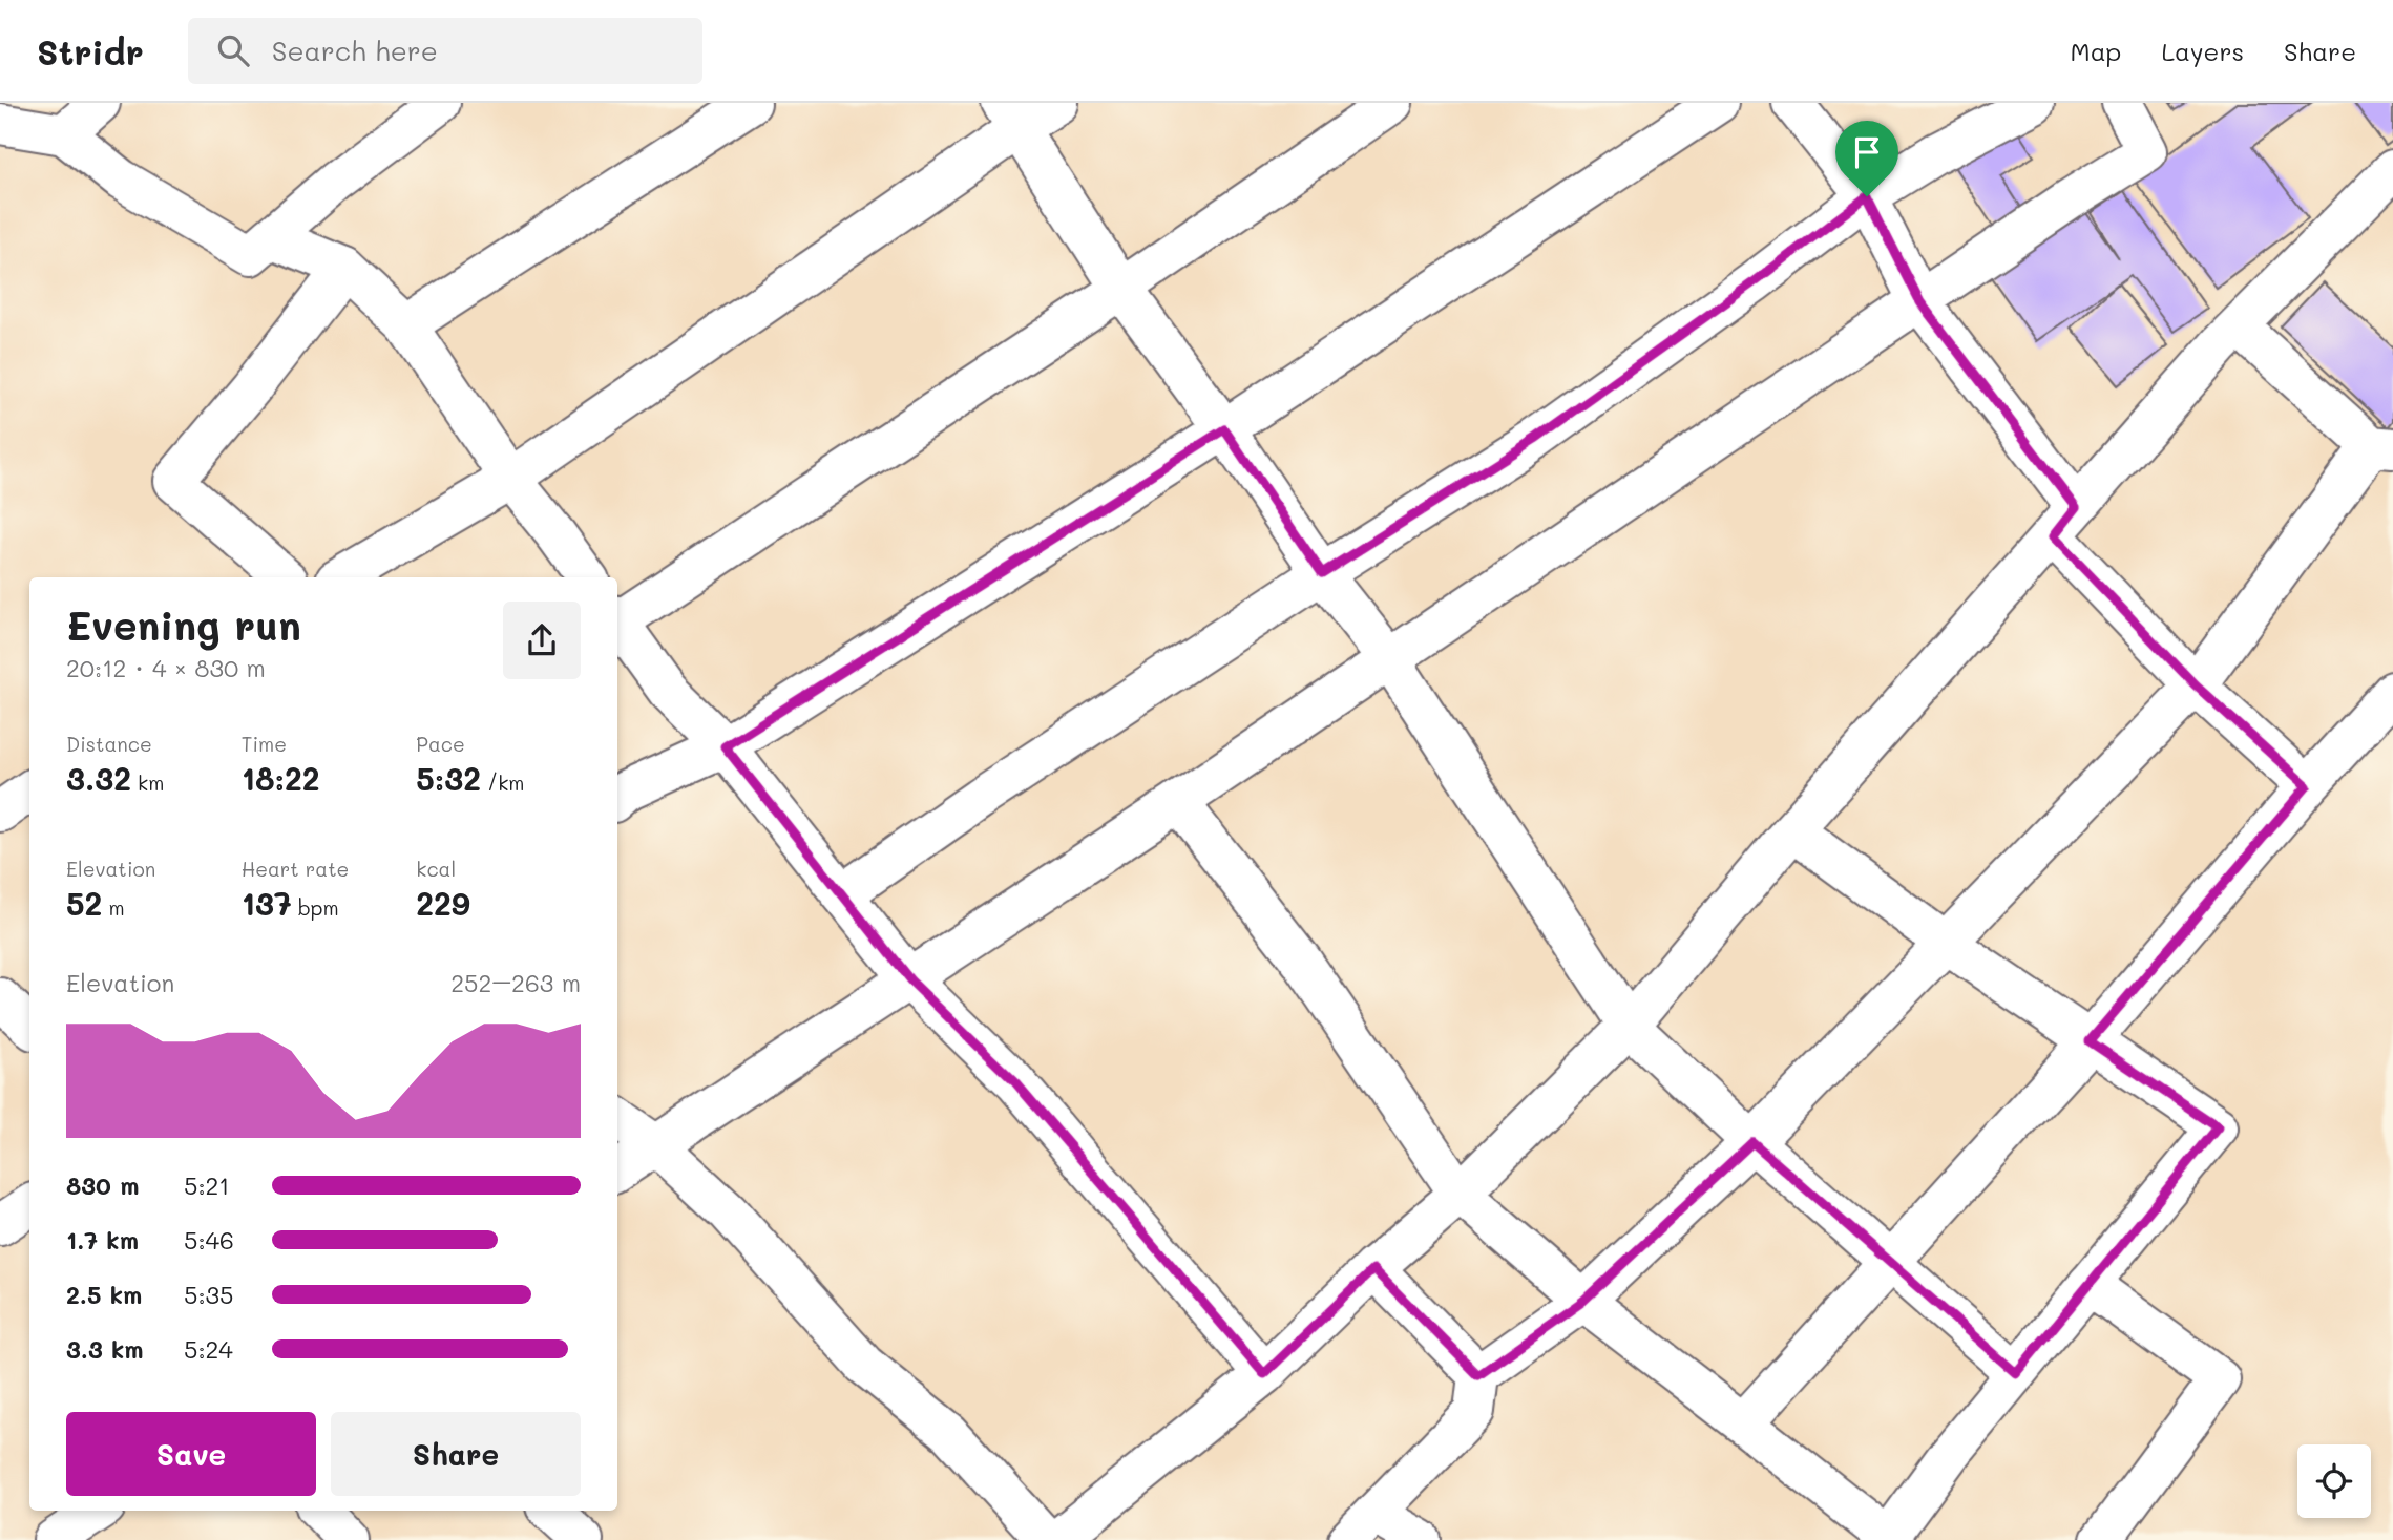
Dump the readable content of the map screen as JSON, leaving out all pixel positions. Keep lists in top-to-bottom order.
{
  "page": {
    "header": "Stridr",
    "search": "Search here",
    "nav": ["Map", "Layers", "Share"],
    "heading": ["Evening run", "20:12 · 4 × 830 m"],
    "stats": [
      ["Distance", "3.32 km"],
      ["Time", "18:22"],
      ["Pace", "5:32 /km"],
      ["Elevation", "52 m"],
      ["Heart rate", "137 bpm"],
      ["kcal", "229"]
    ],
    "chart": ["Elevation", "252–263 m"],
    "list": [
      {
        "name": "830 m",
        "note": "5:21"
      },
      {
        "name": "1.7 km",
        "note": "5:46"
      },
      {
        "name": "2.5 km",
        "note": "5:35"
      },
      {
        "name": "3.3 km",
        "note": "5:24"
      }
    ],
    "buttons": ["Save", "Share"]
  }
}
